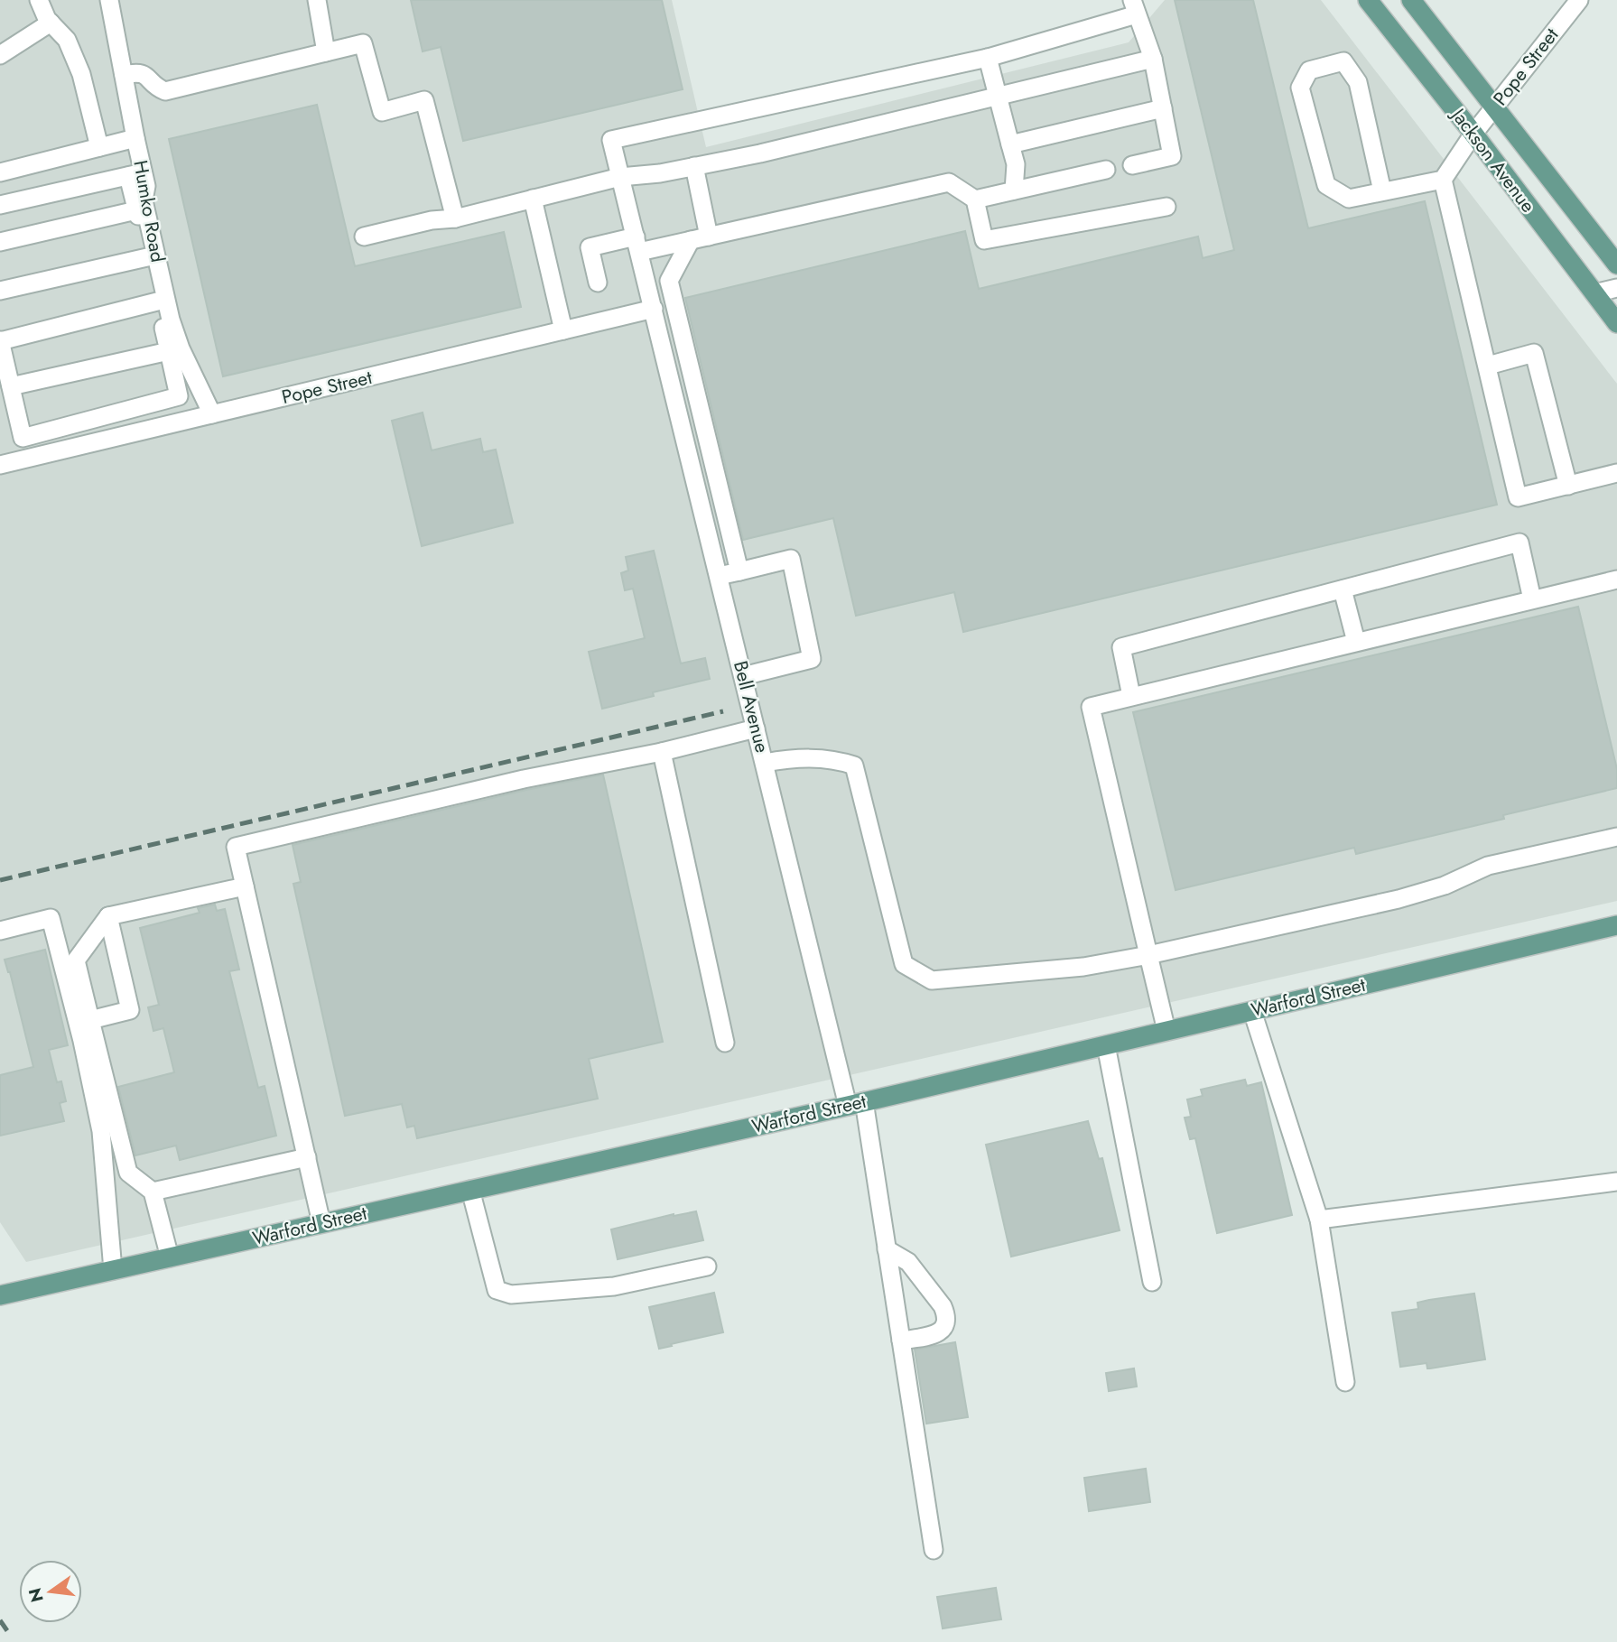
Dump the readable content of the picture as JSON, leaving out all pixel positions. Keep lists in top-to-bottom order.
{
  "streets": {
    "main road": ["Jackson Avenue", "Warford Street"],
    "street": ["Pope Street", "Humko Road", "Bell Avenue"]
  },
  "crossings": [
    ["Pope Street", "Jackson Avenue"],
    ["Pope Street", "Humko Road"],
    ["Pope Street", "Bell Avenue"],
    ["Bell Avenue", "Warford Street"]
  ],
  "north": "left"
}
